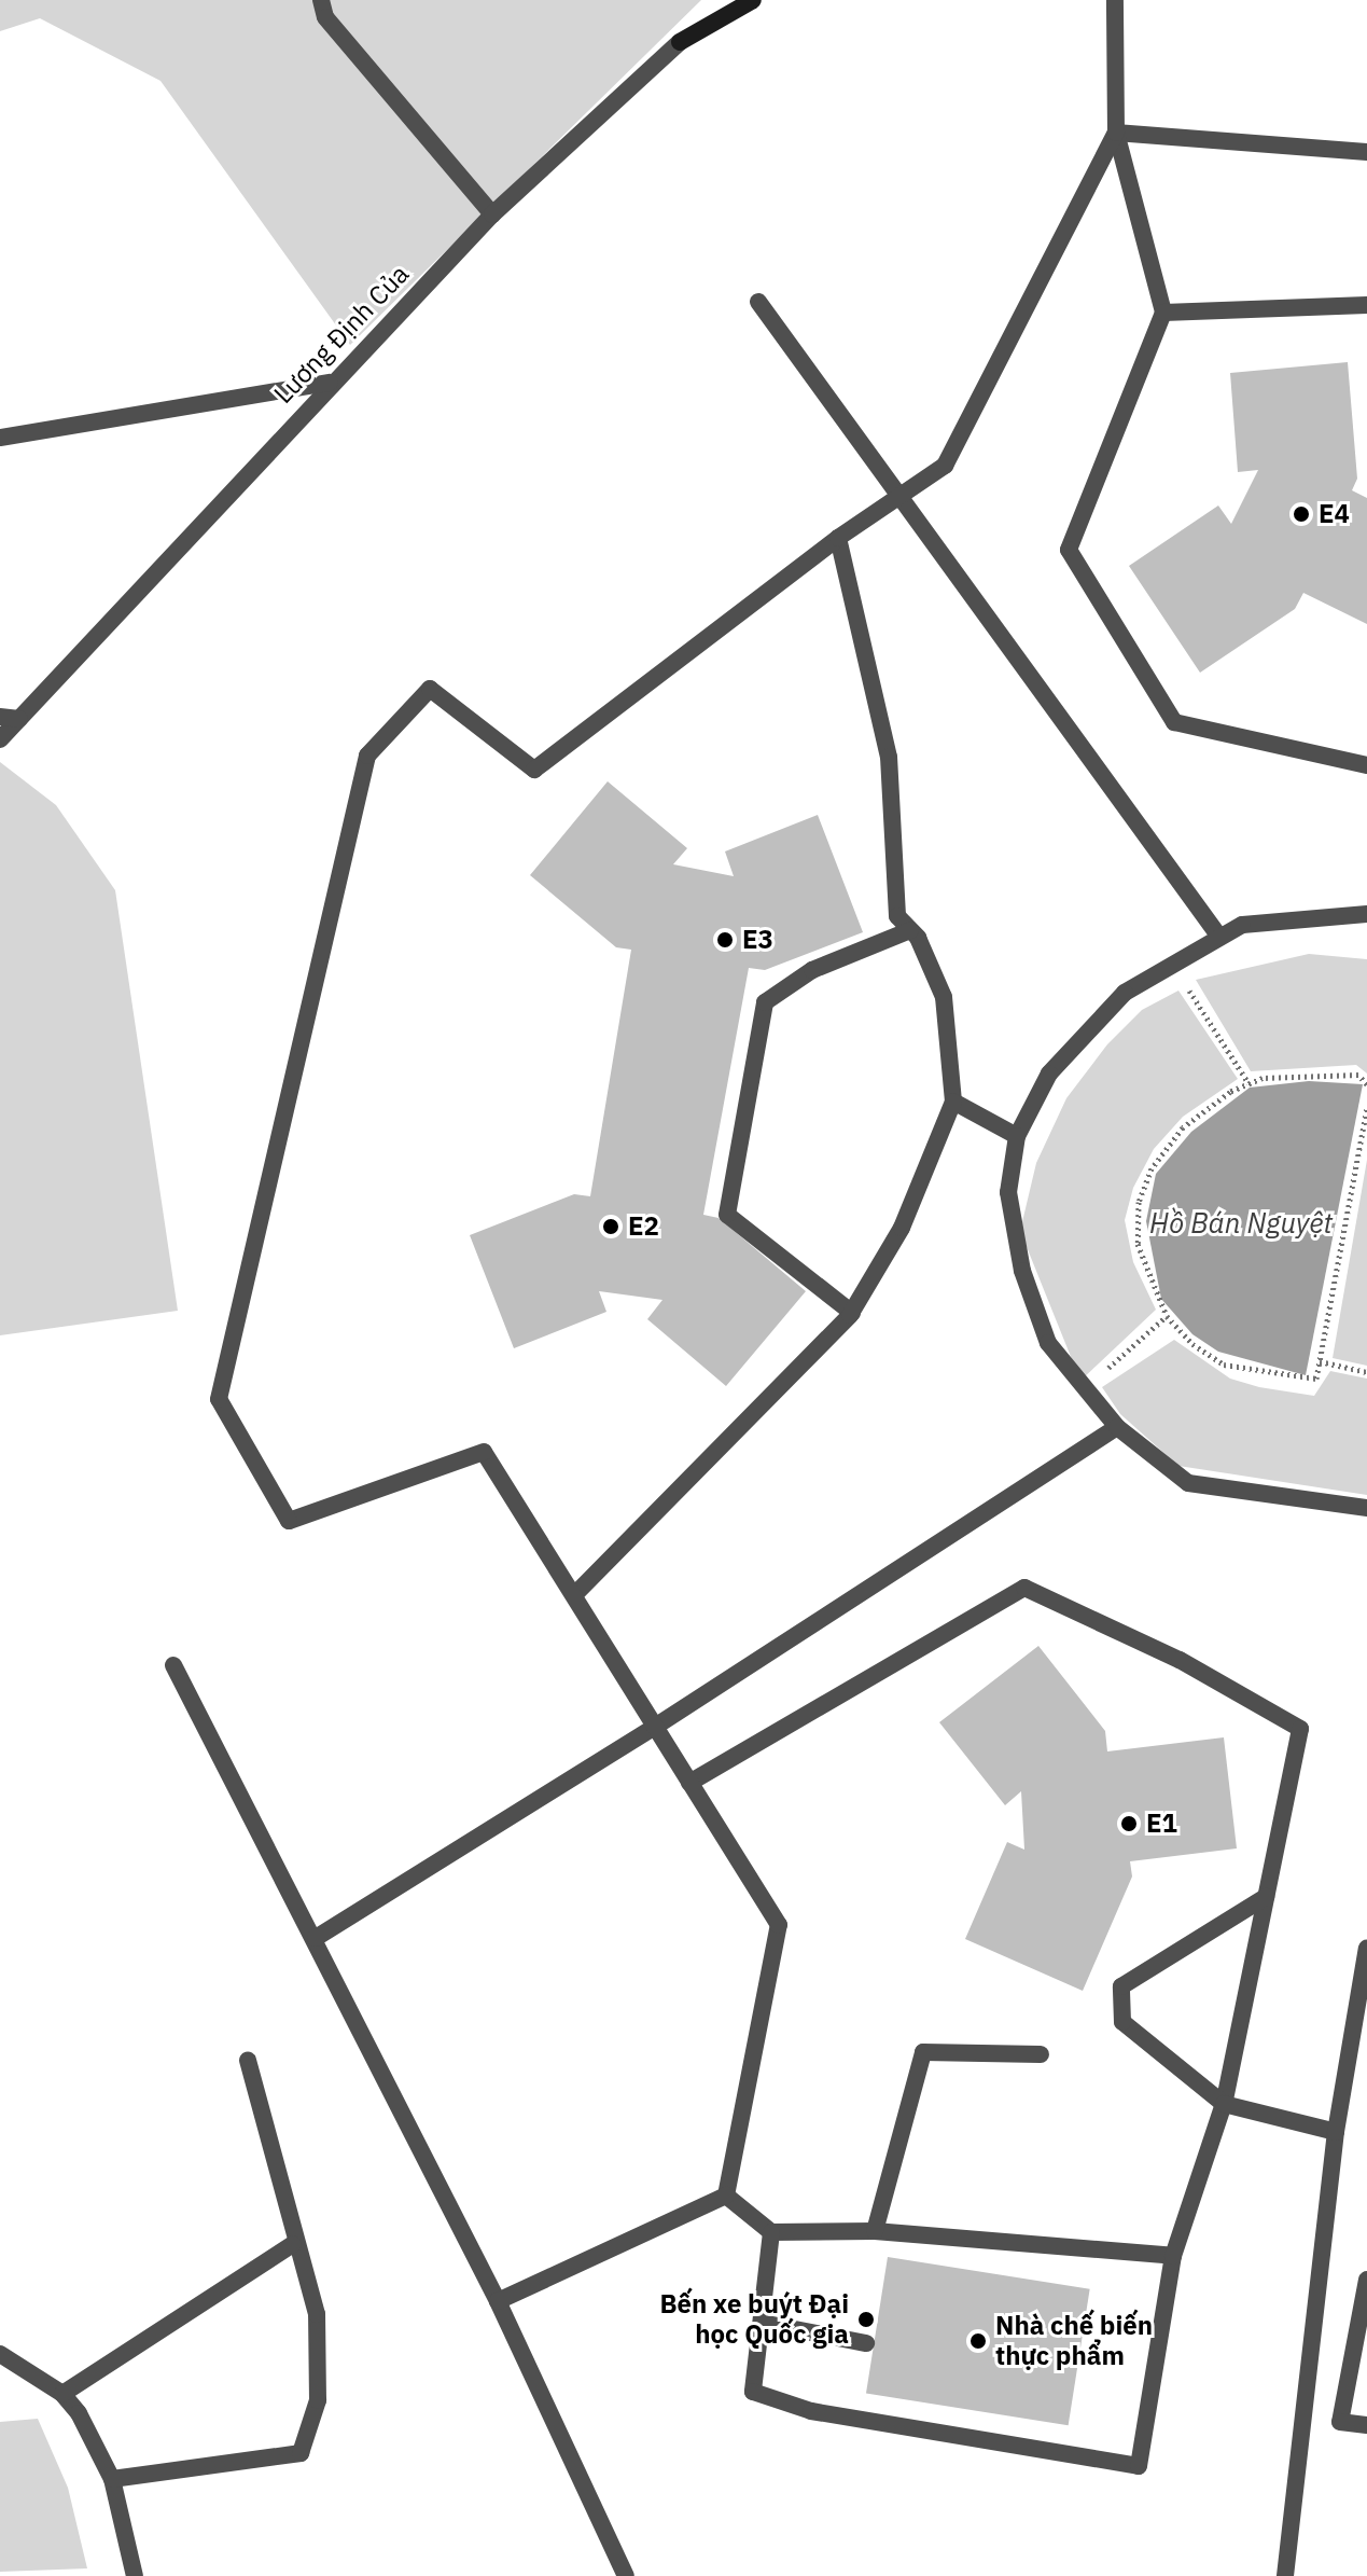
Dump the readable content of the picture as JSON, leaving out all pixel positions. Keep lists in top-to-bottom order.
{
  "streets": {
    "street": ["Lương Định Của"]
  },
  "water": ["Hồ Bán Nguyệt"],
  "places": [
    "E4",
    "E3",
    "E2",
    "E1",
    "Bến xe buýt Đại học Quốc gia",
    "Nhà chế biến thực phẩm"
  ]
}
